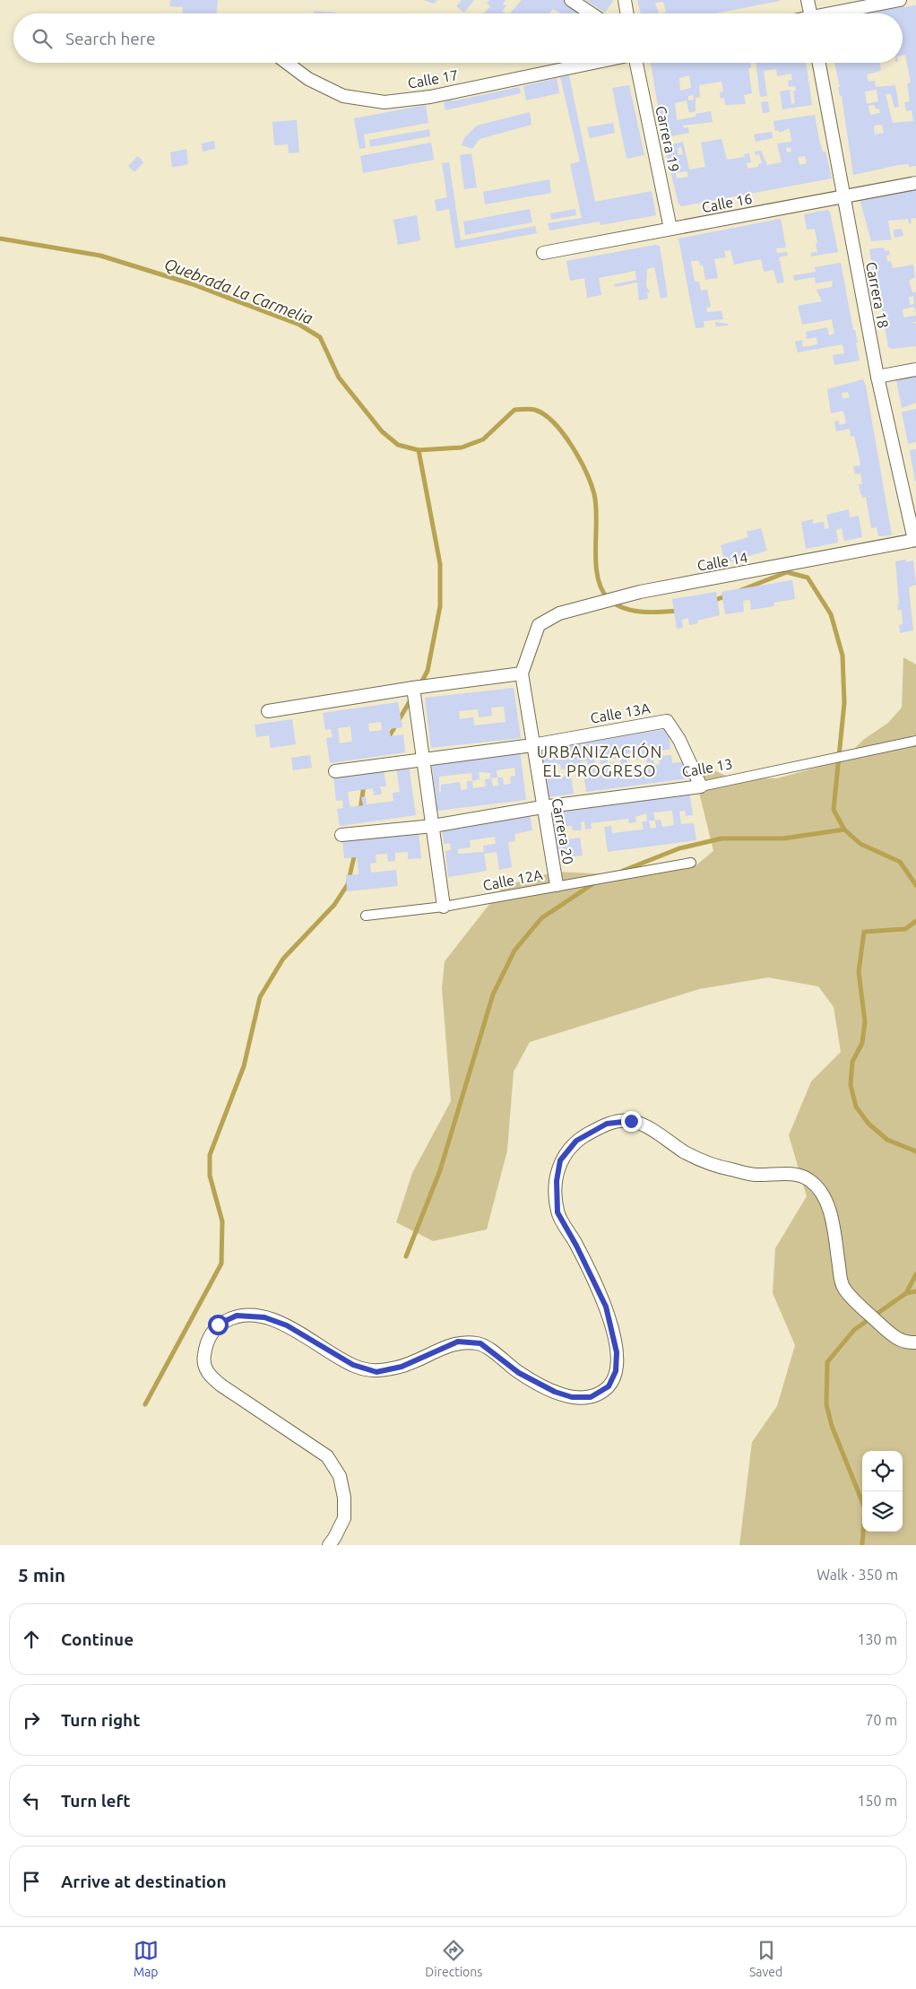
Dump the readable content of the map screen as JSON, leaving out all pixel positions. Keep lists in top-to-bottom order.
{
  "streets": {
    "street": [
      "Calle 17",
      "Carrera 19",
      "Calle 16",
      "Carrera 18",
      "Calle 14",
      "Calle 13A",
      "Calle 13",
      "Carrera 20",
      "Calle 12A"
    ]
  },
  "crossings": [
    ["Carrera 19", "Calle 16"],
    ["Calle 16", "Carrera 18"],
    ["Carrera 18", "Calle 14"],
    ["Calle 14", "Carrera 20"],
    ["Calle 13A", "Calle 13"],
    ["Calle 13A", "Carrera 20"],
    ["Calle 13", "Carrera 20"],
    ["Carrera 20", "Calle 12A"]
  ],
  "districts": ["URBANIZACIÓN EL PROGRESO"],
  "water": ["Quebrada La Carmelia"],
  "page": {
    "search": "Search here",
    "heading": ["5 min", "Walk · 350 m"],
    "list": [
      ["Continue", "130 m"],
      ["Turn right", "70 m"],
      ["Turn left", "150 m"],
      "Arrive at destination"
    ],
    "nav": ["Map", "Directions", "Saved"]
  }
}
